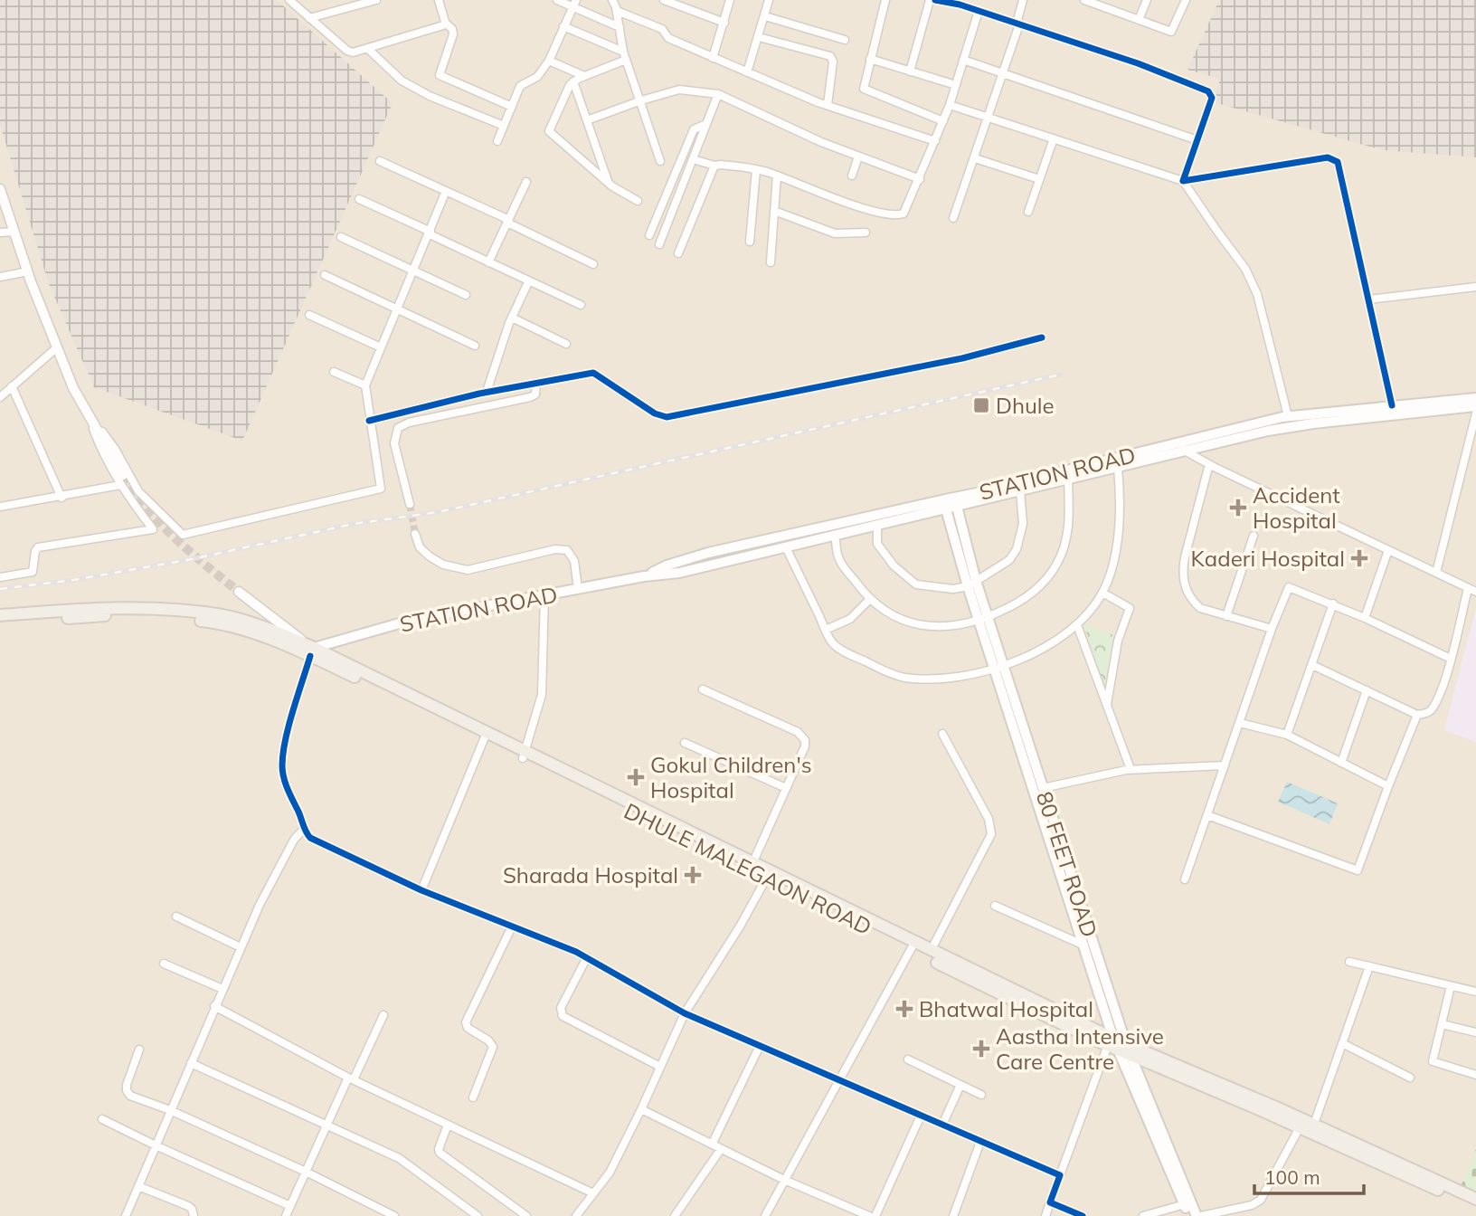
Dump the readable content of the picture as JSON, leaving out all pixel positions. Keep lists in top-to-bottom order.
{
  "streets": {
    "main road": ["STATION ROAD", "80 FEET ROAD", "DHULE MALEGAON ROAD"]
  },
  "crossings": [
    ["STATION ROAD", "80 FEET ROAD"],
    ["STATION ROAD", "DHULE MALEGAON ROAD"],
    ["80 FEET ROAD", "DHULE MALEGAON ROAD"]
  ],
  "places": {
    "transit": ["Dhule"],
    "health": [
      "Accident Hospital",
      "Kaderi Hospital",
      "Gokul Children's Hospital",
      "Sharada Hospital",
      "Bhatwal Hospital",
      "Aastha Intensive Care Centre"
    ]
  },
  "scale_bar": "100 m"
}
